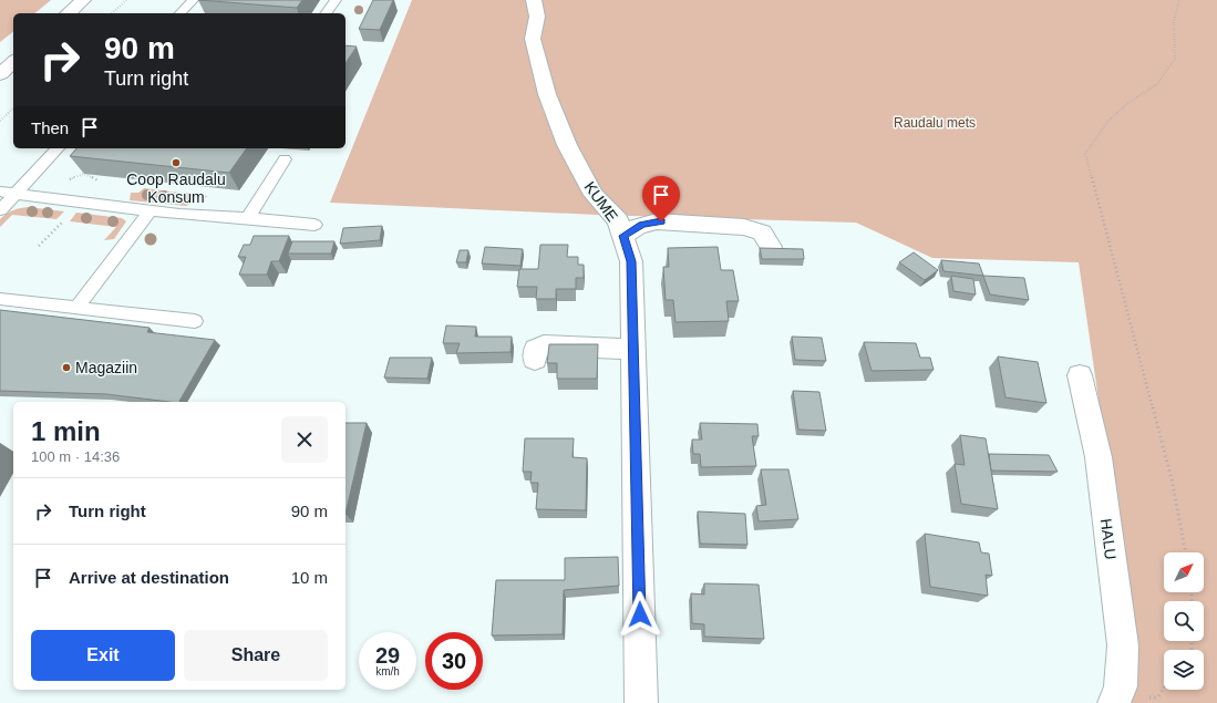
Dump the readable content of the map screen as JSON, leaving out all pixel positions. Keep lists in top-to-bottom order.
{
  "streets": {
    "street": ["KUME", "HALU"]
  },
  "parks": ["Raudalu mets"],
  "places": ["Coop Raudalu Konsum", "Magaziin"],
  "north": "top right",
  "page": {
    "turn": ["90 m", "Turn right"],
    "then": "Then",
    "heading": ["1 min", "100 m · 14:36"],
    "list": [
      {
        "name": "Turn right",
        "value": "90 m"
      },
      {
        "name": "Arrive at destination",
        "value": "10 m"
      }
    ],
    "buttons": ["Exit", "Share"],
    "speed": "29 km/h",
    "limit": "30"
  }
}
